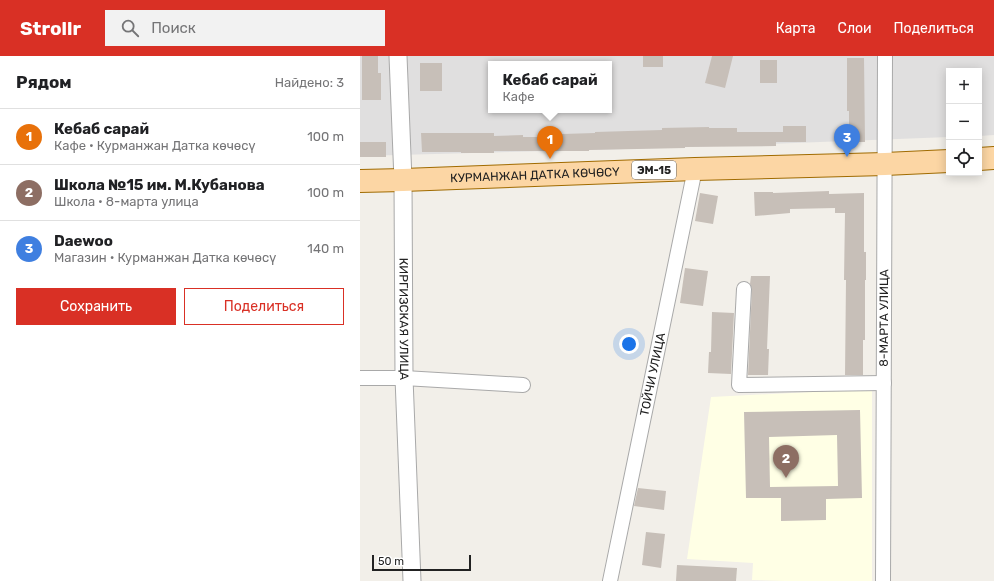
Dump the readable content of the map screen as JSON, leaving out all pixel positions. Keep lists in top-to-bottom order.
{
  "streets": {
    "main road": ["ЭМ-15", "КУРМАНЖАН ДАТКА КӨЧӨСҮ"],
    "street": ["КИРГИЗСКАЯ УЛИЦА", "8-МАРТА УЛИЦА", "ТОЙЧИ УЛИЦА"]
  },
  "crossings": [
    ["КУРМАНЖАН ДАТКА КӨЧӨСҮ", "КИРГИЗСКАЯ УЛИЦА"],
    ["КУРМАНЖАН ДАТКА КӨЧӨСҮ", "8-МАРТА УЛИЦА"],
    ["КУРМАНЖАН ДАТКА КӨЧӨСҮ", "ТОЙЧИ УЛИЦА"]
  ],
  "scale_bar": "50 m",
  "page": {
    "header": "Strollr",
    "search": "Поиск",
    "nav": ["Карта", "Слои", "Поделиться"],
    "heading": ["Рядом", "Найдено: 3"],
    "popup": ["Кебаб сарай", "Кафе"],
    "map_buttons": ["+", "−"],
    "list": [
      {
        "mark": "1",
        "name": "Кебаб сарай",
        "note": "Кафе · Курманжан Датка көчөсү",
        "value": "100 m"
      },
      {
        "mark": "2",
        "name": "Школа №15 им. М.Кубанова",
        "note": "Школа · 8-марта улица",
        "value": "100 m"
      },
      {
        "mark": "3",
        "name": "Daewoo",
        "note": "Магазин · Курманжан Датка көчөсү",
        "value": "140 m"
      }
    ],
    "pins": ["3", "1", "2"],
    "buttons": ["Сохранить", "Поделиться"],
    "scale": "50 m"
  }
}
